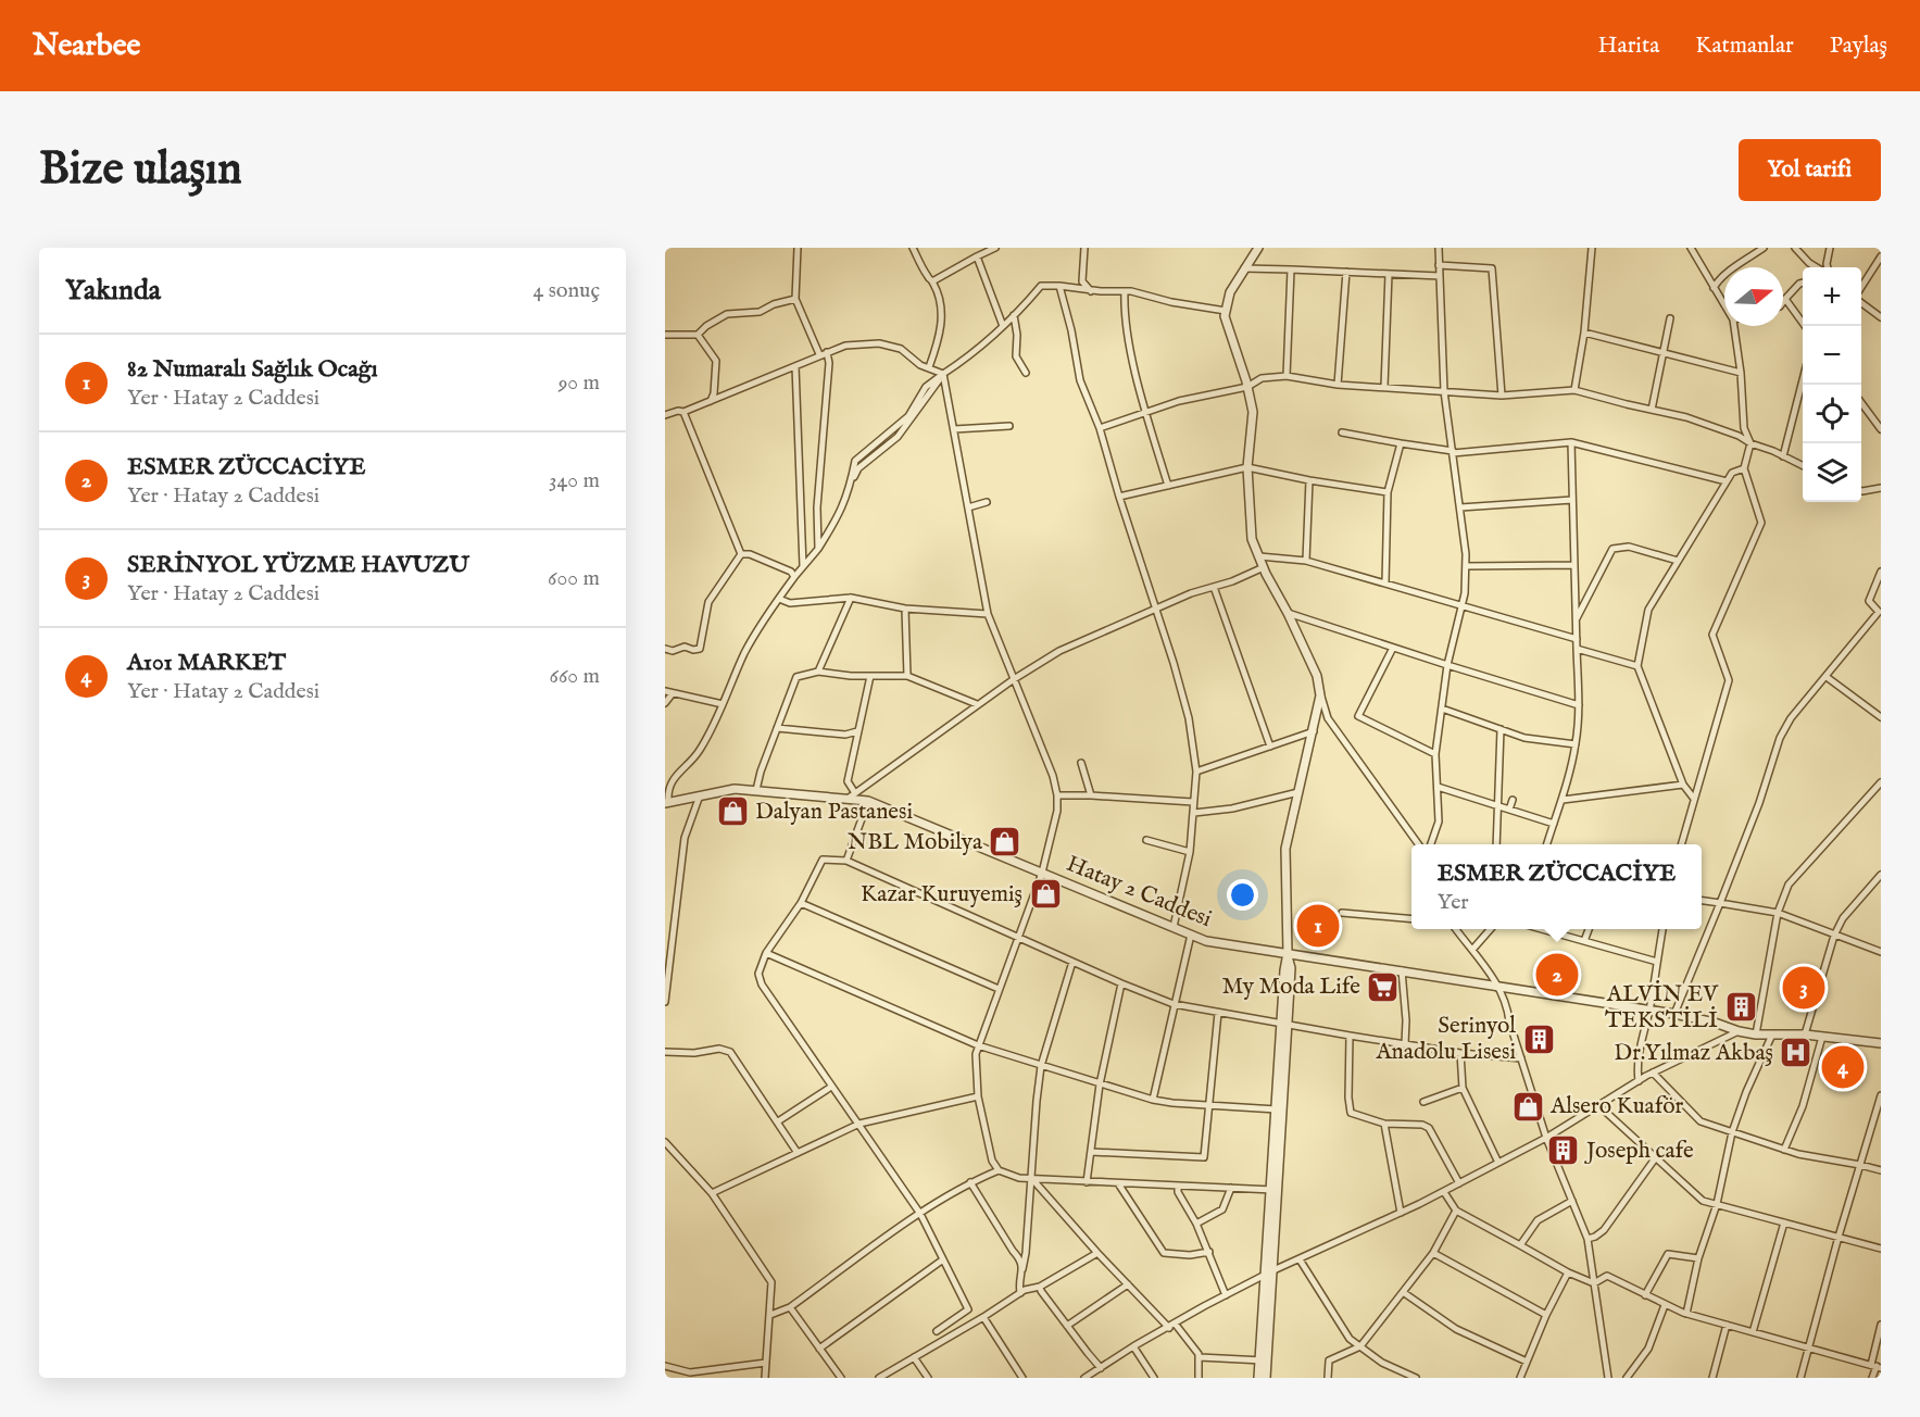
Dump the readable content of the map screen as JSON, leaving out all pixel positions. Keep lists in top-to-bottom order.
{
  "streets": {
    "street": ["Hatay 2 Caddesi"]
  },
  "places": {
    "shop": [
      "Dalyan Pastanesi",
      "NBL Mobilya",
      "Kazar Kuruyemiş",
      "Alsero Kuaför"
    ],
    "supermarket": ["My Moda Life"],
    "building": ["ALVİN EV TEKSTİLİ", "Serinyol Anadolu Lisesi", "Joseph cafe"],
    "hospital": ["Dr.Yılmaz Akbaş"]
  },
  "north": "right",
  "page": {
    "header": "Nearbee",
    "nav": ["Harita", "Katmanlar", "Paylaş"],
    "buttons": "Yol tarifi",
    "title": "Bize ulaşın",
    "heading": ["Yakında", "4 sonuç"],
    "map_buttons": ["+", "−"],
    "list": [
      {
        "mark": "1",
        "name": "82 Numaralı Sağlık Ocağı",
        "note": "Yer · Hatay 2 Caddesi",
        "value": "90 m"
      },
      {
        "mark": "2",
        "name": "ESMER ZÜCCACİYE",
        "note": "Yer · Hatay 2 Caddesi",
        "value": "340 m"
      },
      {
        "mark": "3",
        "name": "SERİNYOL YÜZME HAVUZU",
        "note": "Yer · Hatay 2 Caddesi",
        "value": "600 m"
      },
      {
        "mark": "4",
        "name": "A101 MARKET",
        "note": "Yer · Hatay 2 Caddesi",
        "value": "660 m"
      }
    ],
    "popup": ["ESMER ZÜCCACİYE", "Yer"],
    "pins": [
      "1",
      "2",
      "3",
      "4"
    ]
  }
}
